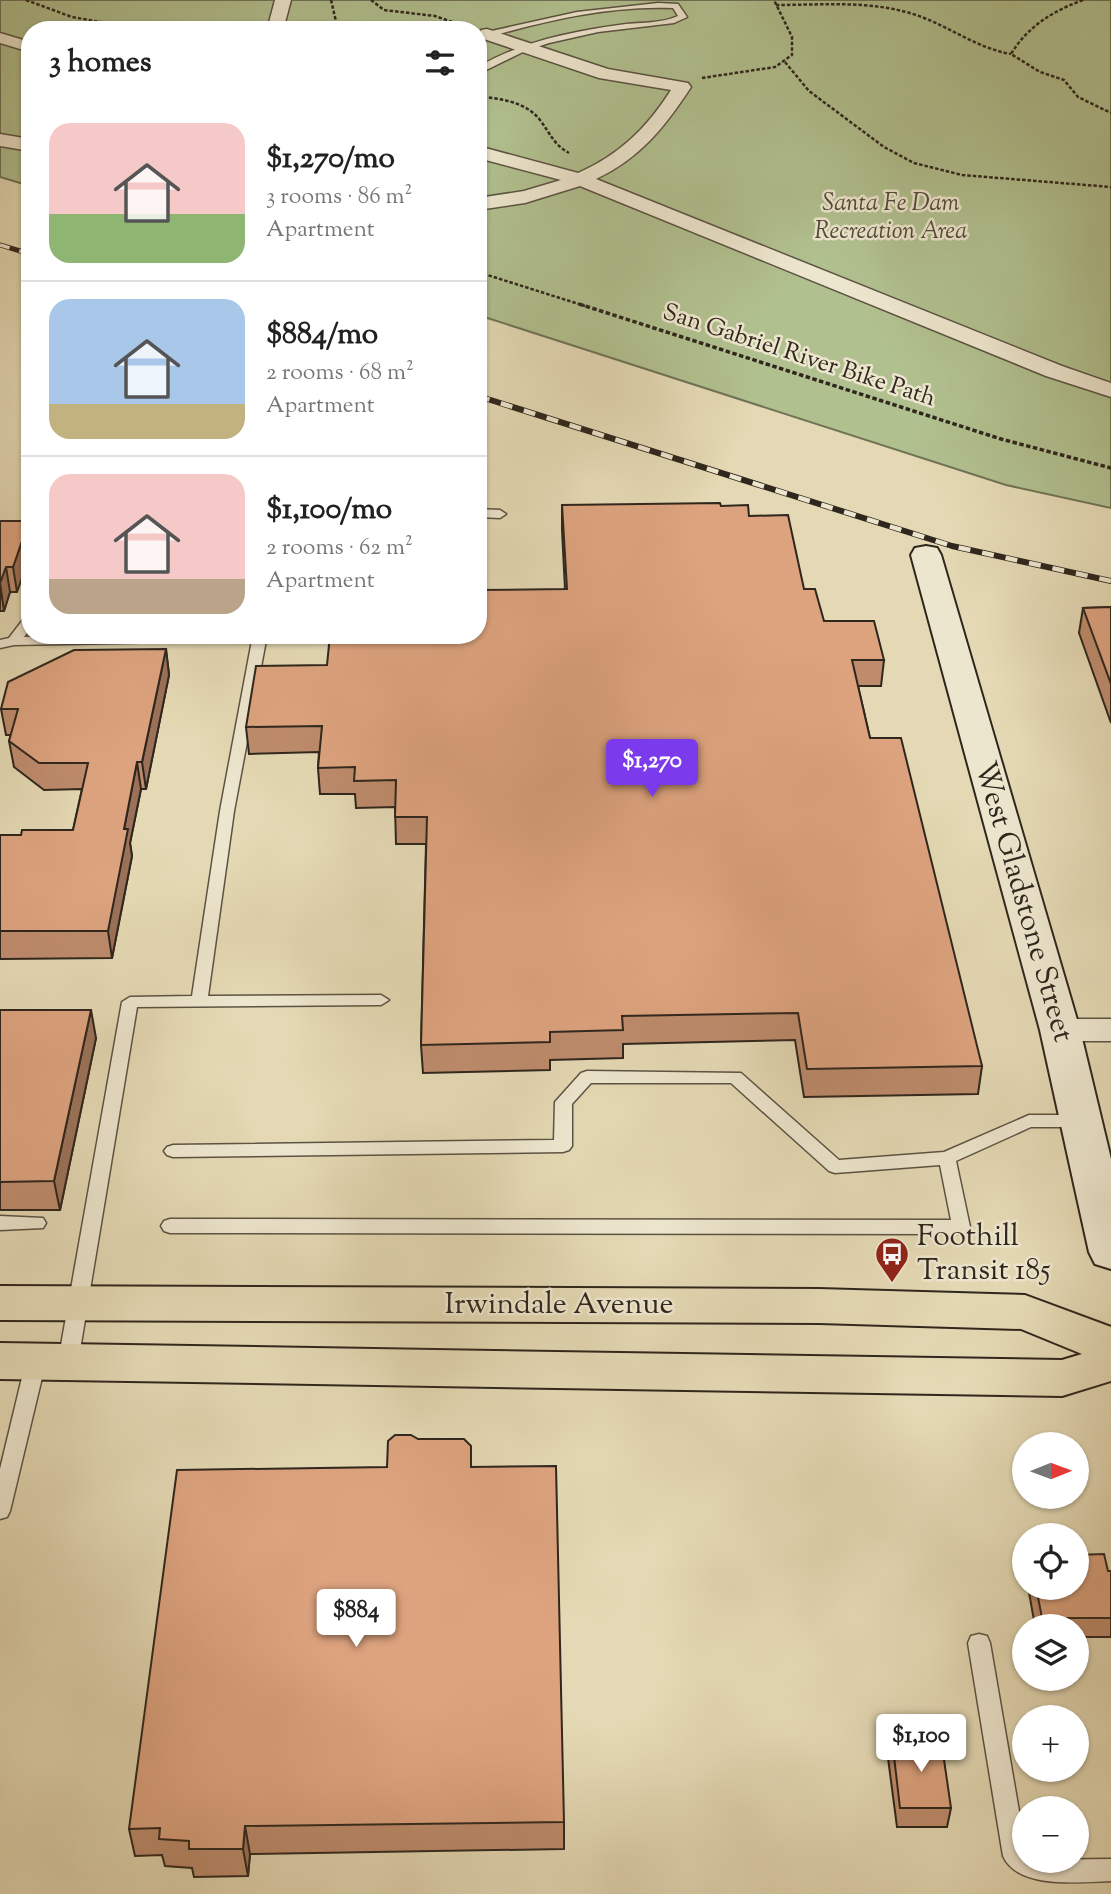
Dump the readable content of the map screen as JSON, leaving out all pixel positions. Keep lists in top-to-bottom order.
{
  "streets": {
    "main road": ["Irwindale Avenue"],
    "street": ["West Gladstone Street"],
    "path": ["San Gabriel River Bike Path"]
  },
  "parks": ["Santa Fe Dam Recreation Area"],
  "places": {
    "bus stop": ["Foothill Transit 185"]
  },
  "north": "right",
  "page": {
    "heading": "3 homes",
    "list": [
      {
        "name": "$1,270/mo",
        "note": "3 rooms · 86 m² · Apartment"
      },
      {
        "name": "$884/mo",
        "note": "2 rooms · 68 m² · Apartment"
      },
      {
        "name": "$1,100/mo",
        "note": "2 rooms · 62 m² · Apartment"
      }
    ],
    "price": ["$1,270", "$884", "$1,100"],
    "map_buttons": ["+", "−"]
  }
}
